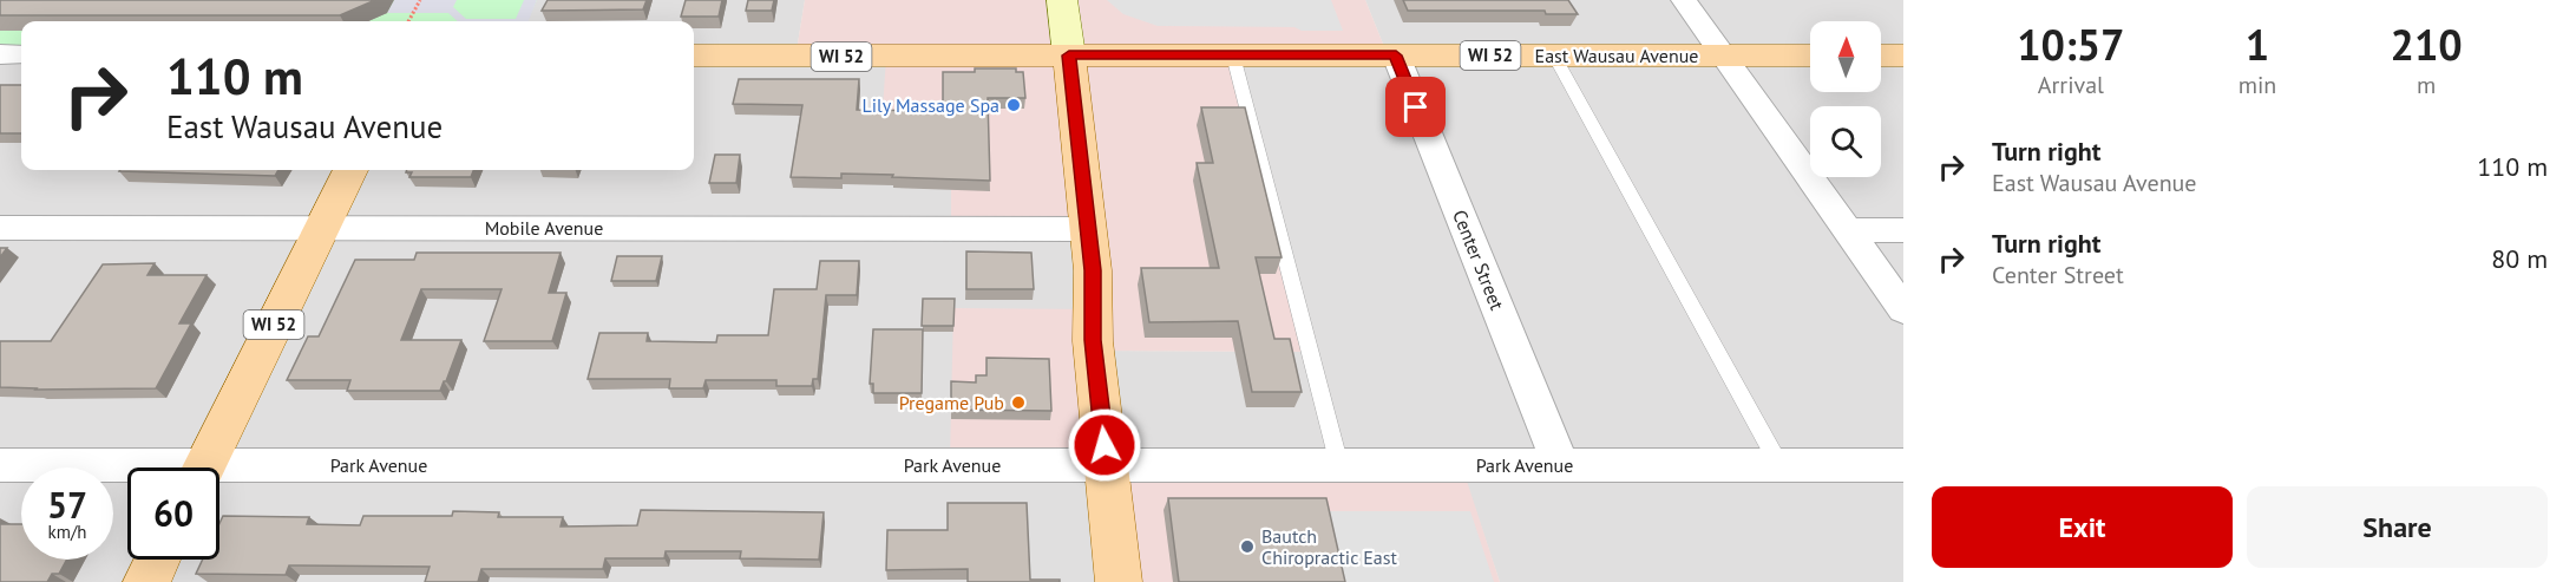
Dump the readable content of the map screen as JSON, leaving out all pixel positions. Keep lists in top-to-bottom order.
{
  "streets": {
    "main road": ["WI 52", "East Wausau Avenue"],
    "street": ["Mobile Avenue", "Center Street", "Park Avenue"]
  },
  "crossings": [
    ["WI 52", "Mobile Avenue"],
    ["East Wausau Avenue", "Center Street"],
    ["Center Street", "Park Avenue"]
  ],
  "places": ["Lily Massage Spa", "Pregame Pub", "Bautch Chiropractic East"],
  "north": "top",
  "page": {
    "eta": [
      "10:57",
      "Arrival",
      "1",
      "min",
      "210",
      "m"
    ],
    "turn": ["110 m", "East Wausau Avenue"],
    "list": [
      {
        "name": "Turn right",
        "note": "East Wausau Avenue",
        "value": "110 m"
      },
      {
        "name": "Turn right",
        "note": "Center Street",
        "value": "80 m"
      }
    ],
    "speed": "57 km/h",
    "limit": "60",
    "buttons": ["Exit", "Share"]
  }
}
